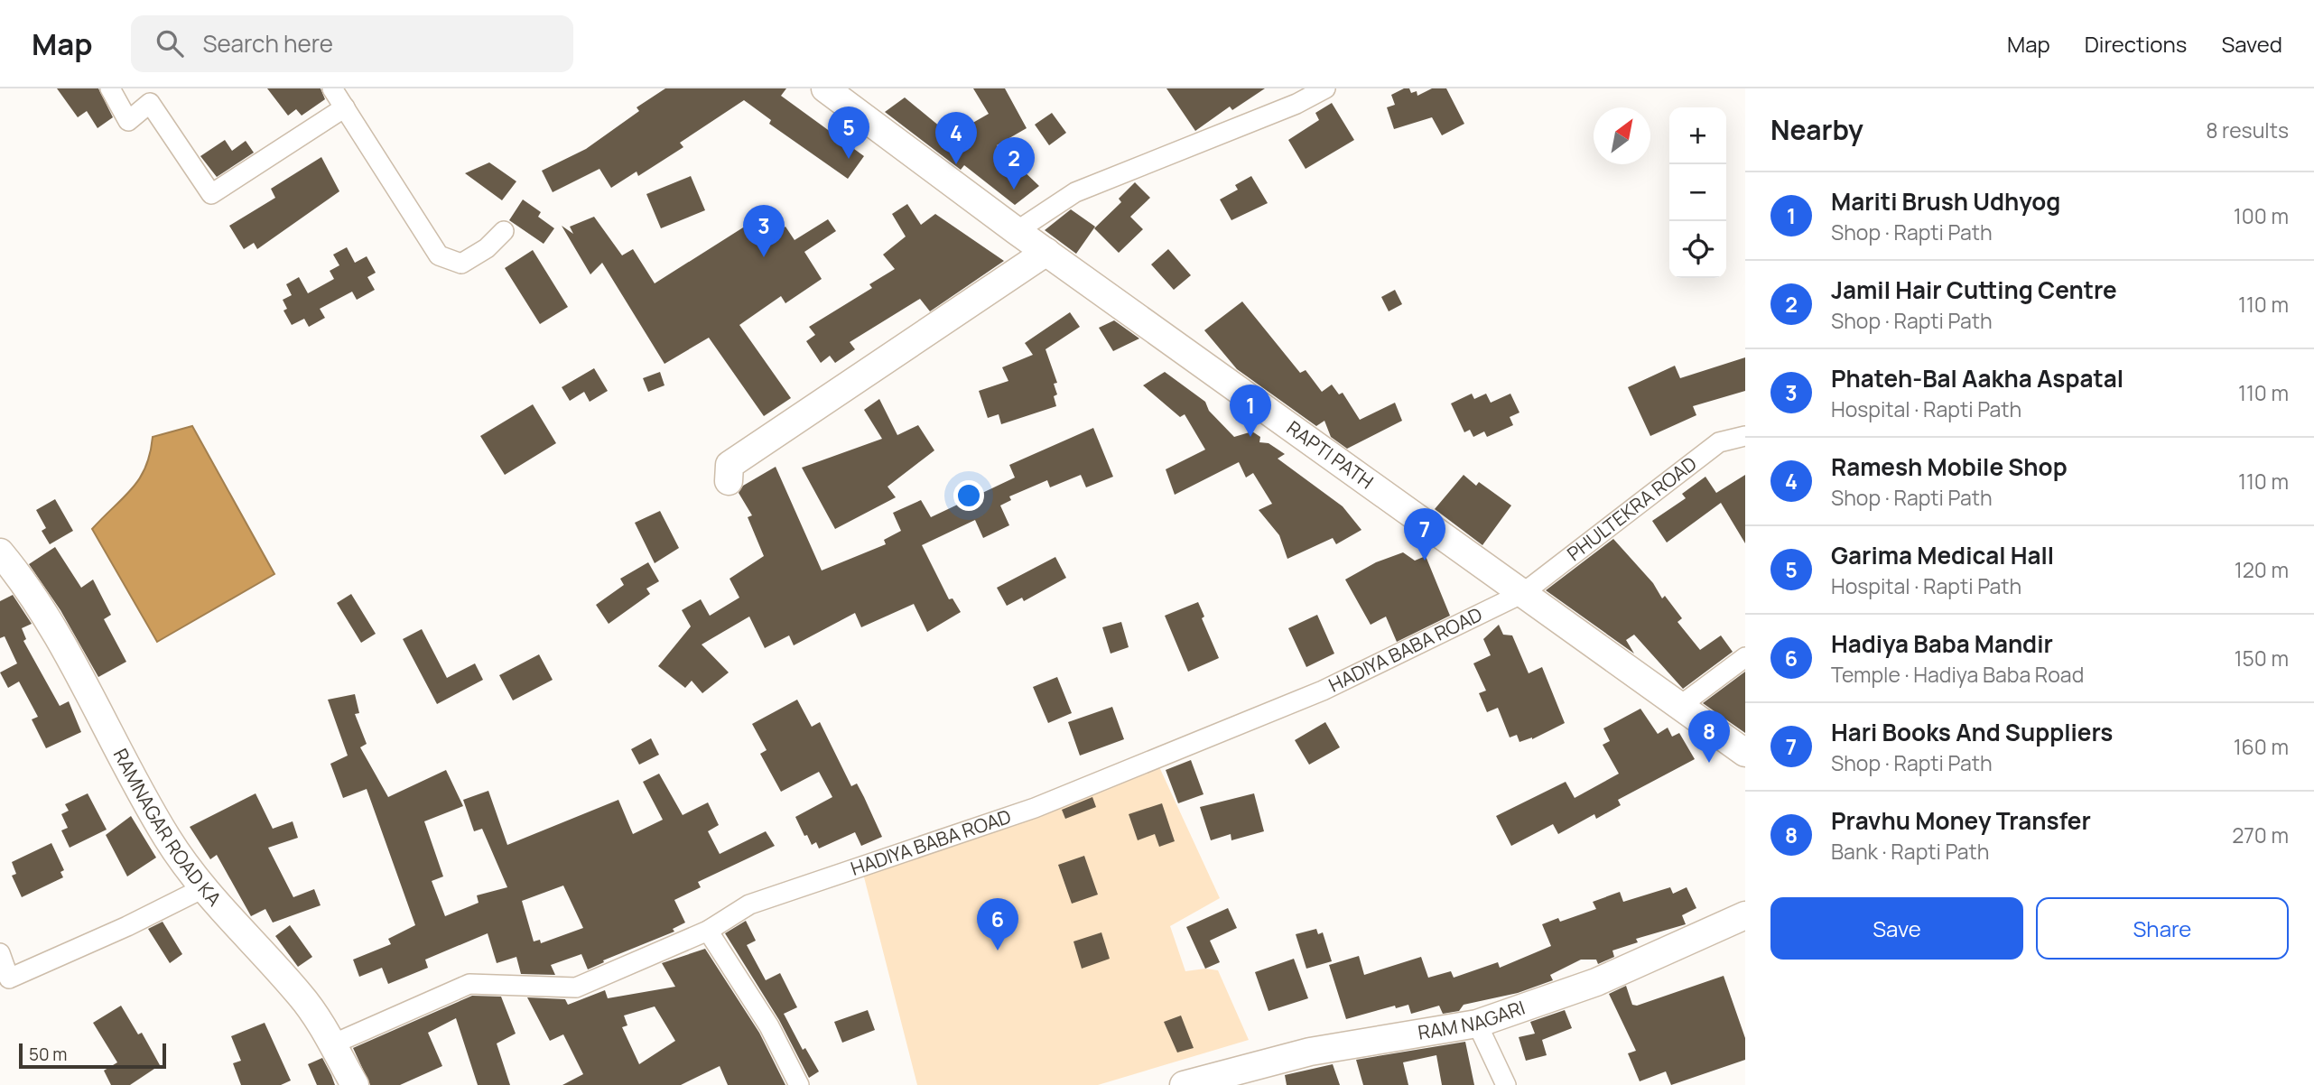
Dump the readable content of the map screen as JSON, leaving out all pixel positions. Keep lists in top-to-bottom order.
{
  "streets": {
    "main road": ["RAPTI PATH", "RAMNAGAR ROAD KA", "RAM NAGARI"],
    "street": ["PHULTEKRA ROAD", "HADIYA BABA ROAD"]
  },
  "crossings": [
    ["RAPTI PATH", "PHULTEKRA ROAD"],
    ["RAPTI PATH", "HADIYA BABA ROAD"],
    ["PHULTEKRA ROAD", "HADIYA BABA ROAD"],
    ["HADIYA BABA ROAD", "RAMNAGAR ROAD KA"]
  ],
  "scale_bar": "50 m",
  "north": "top right",
  "page": {
    "header": "Map",
    "search": "Search here",
    "nav": ["Map", "Directions", "Saved"],
    "heading": ["Nearby", "8 results"],
    "pins": [
      "5",
      "4",
      "2",
      "3",
      "1",
      "7",
      "8",
      "6"
    ],
    "map_buttons": ["+", "−"],
    "list": [
      {
        "mark": "1",
        "name": "Mariti Brush Udhyog",
        "note": "Shop · Rapti Path",
        "value": "100 m"
      },
      {
        "mark": "2",
        "name": "Jamil Hair Cutting Centre",
        "note": "Shop · Rapti Path",
        "value": "110 m"
      },
      {
        "mark": "3",
        "name": "Phateh-Bal Aakha Aspatal",
        "note": "Hospital · Rapti Path",
        "value": "110 m"
      },
      {
        "mark": "4",
        "name": "Ramesh Mobile Shop",
        "note": "Shop · Rapti Path",
        "value": "110 m"
      },
      {
        "mark": "5",
        "name": "Garima Medical Hall",
        "note": "Hospital · Rapti Path",
        "value": "120 m"
      },
      {
        "mark": "6",
        "name": "Hadiya Baba Mandir",
        "note": "Temple · Hadiya Baba Road",
        "value": "150 m"
      },
      {
        "mark": "7",
        "name": "Hari Books And Suppliers",
        "note": "Shop · Rapti Path",
        "value": "160 m"
      },
      {
        "mark": "8",
        "name": "Pravhu Money Transfer",
        "note": "Bank · Rapti Path",
        "value": "270 m"
      }
    ],
    "buttons": ["Save", "Share"],
    "scale": "50 m"
  }
}
